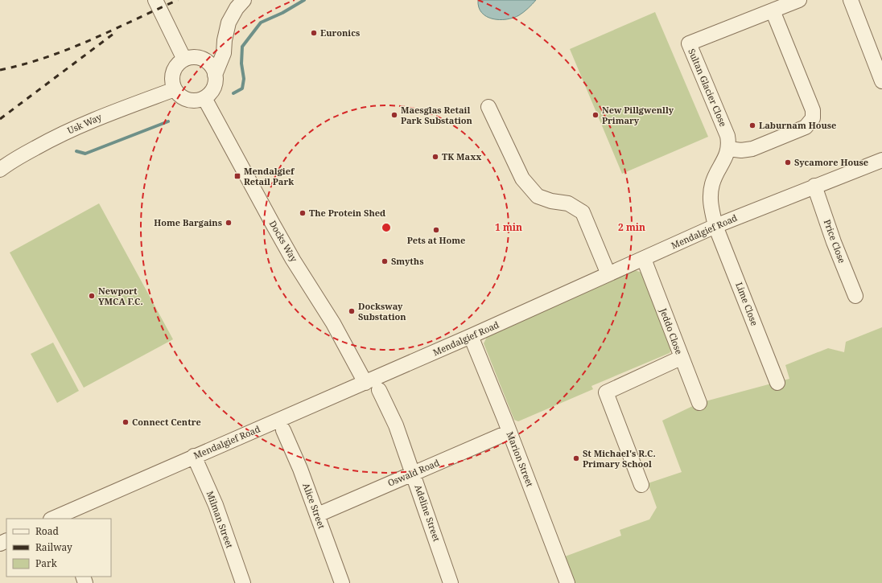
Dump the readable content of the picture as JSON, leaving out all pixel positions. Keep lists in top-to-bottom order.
{
  "streets": {
    "street": [
      "Sultan Glacier Close",
      "Usk Way",
      "Mendalgief Road",
      "Docks Way",
      "Price Close",
      "Lime Close",
      "Jeddo Close",
      "Marion Street",
      "Oswald Road",
      "Alice Street",
      "Adeline Street",
      "Milman Street"
    ]
  },
  "crossings": [
    ["Usk Way", "Docks Way"],
    ["Mendalgief Road", "Docks Way"],
    ["Mendalgief Road", "Price Close"],
    ["Mendalgief Road", "Lime Close"],
    ["Mendalgief Road", "Jeddo Close"],
    ["Mendalgief Road", "Marion Street"],
    ["Mendalgief Road", "Milman Street"],
    ["Marion Street", "Oswald Road"],
    ["Oswald Road", "Alice Street"],
    ["Oswald Road", "Adeline Street"]
  ],
  "places": {
    "other": [
      "Euronics",
      "Maesglas Retail Park Substation",
      "New Pillgwenlly Primary",
      "Laburnam House",
      "TK Maxx",
      "Sycamore House",
      "The Protein Shed",
      "Home Bargains",
      "Pets at Home",
      "Smyths",
      "Newport YMCA F.C.",
      "Docksway Substation",
      "Connect Centre",
      "St Michael's R.C. Primary School"
    ],
    "transit": ["Mendalgief Retail Park"]
  },
  "legend": ["Road", "Railway", "Park"],
  "rings": ["1 min", "2 min"]
}
